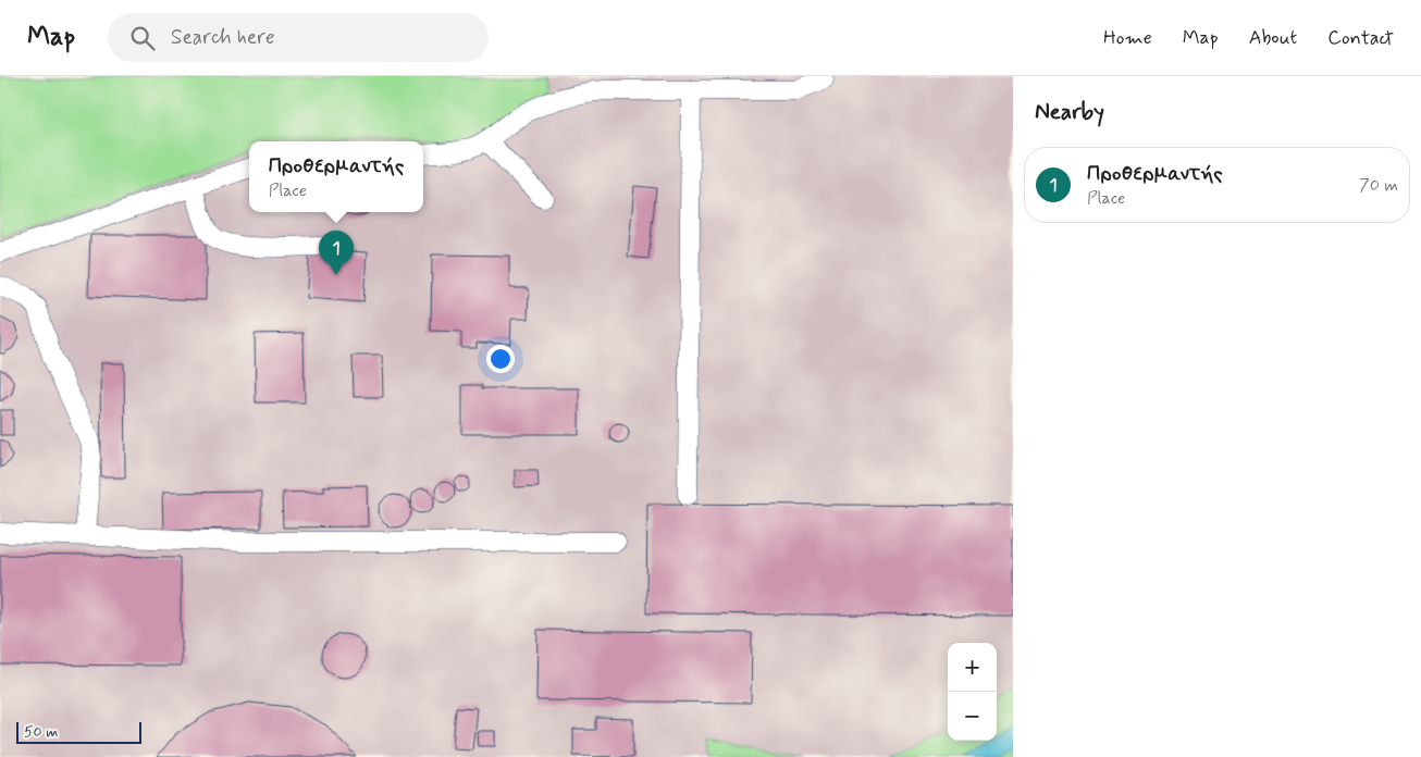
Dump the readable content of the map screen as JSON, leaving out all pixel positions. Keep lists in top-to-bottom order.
{
  "scale_bar": "50 m",
  "page": {
    "header": "Map",
    "search": "Search here",
    "nav": [
      "Home",
      "Map",
      "About",
      "Contact"
    ],
    "heading": "Nearby",
    "popup": ["Προθερμαντής", "Place"],
    "list": [
      {
        "mark": "1",
        "name": "Προθερμαντής",
        "note": "Place",
        "value": "70 m"
      }
    ],
    "pins": "1",
    "map_buttons": ["+", "−"],
    "scale": "50 m"
  }
}
